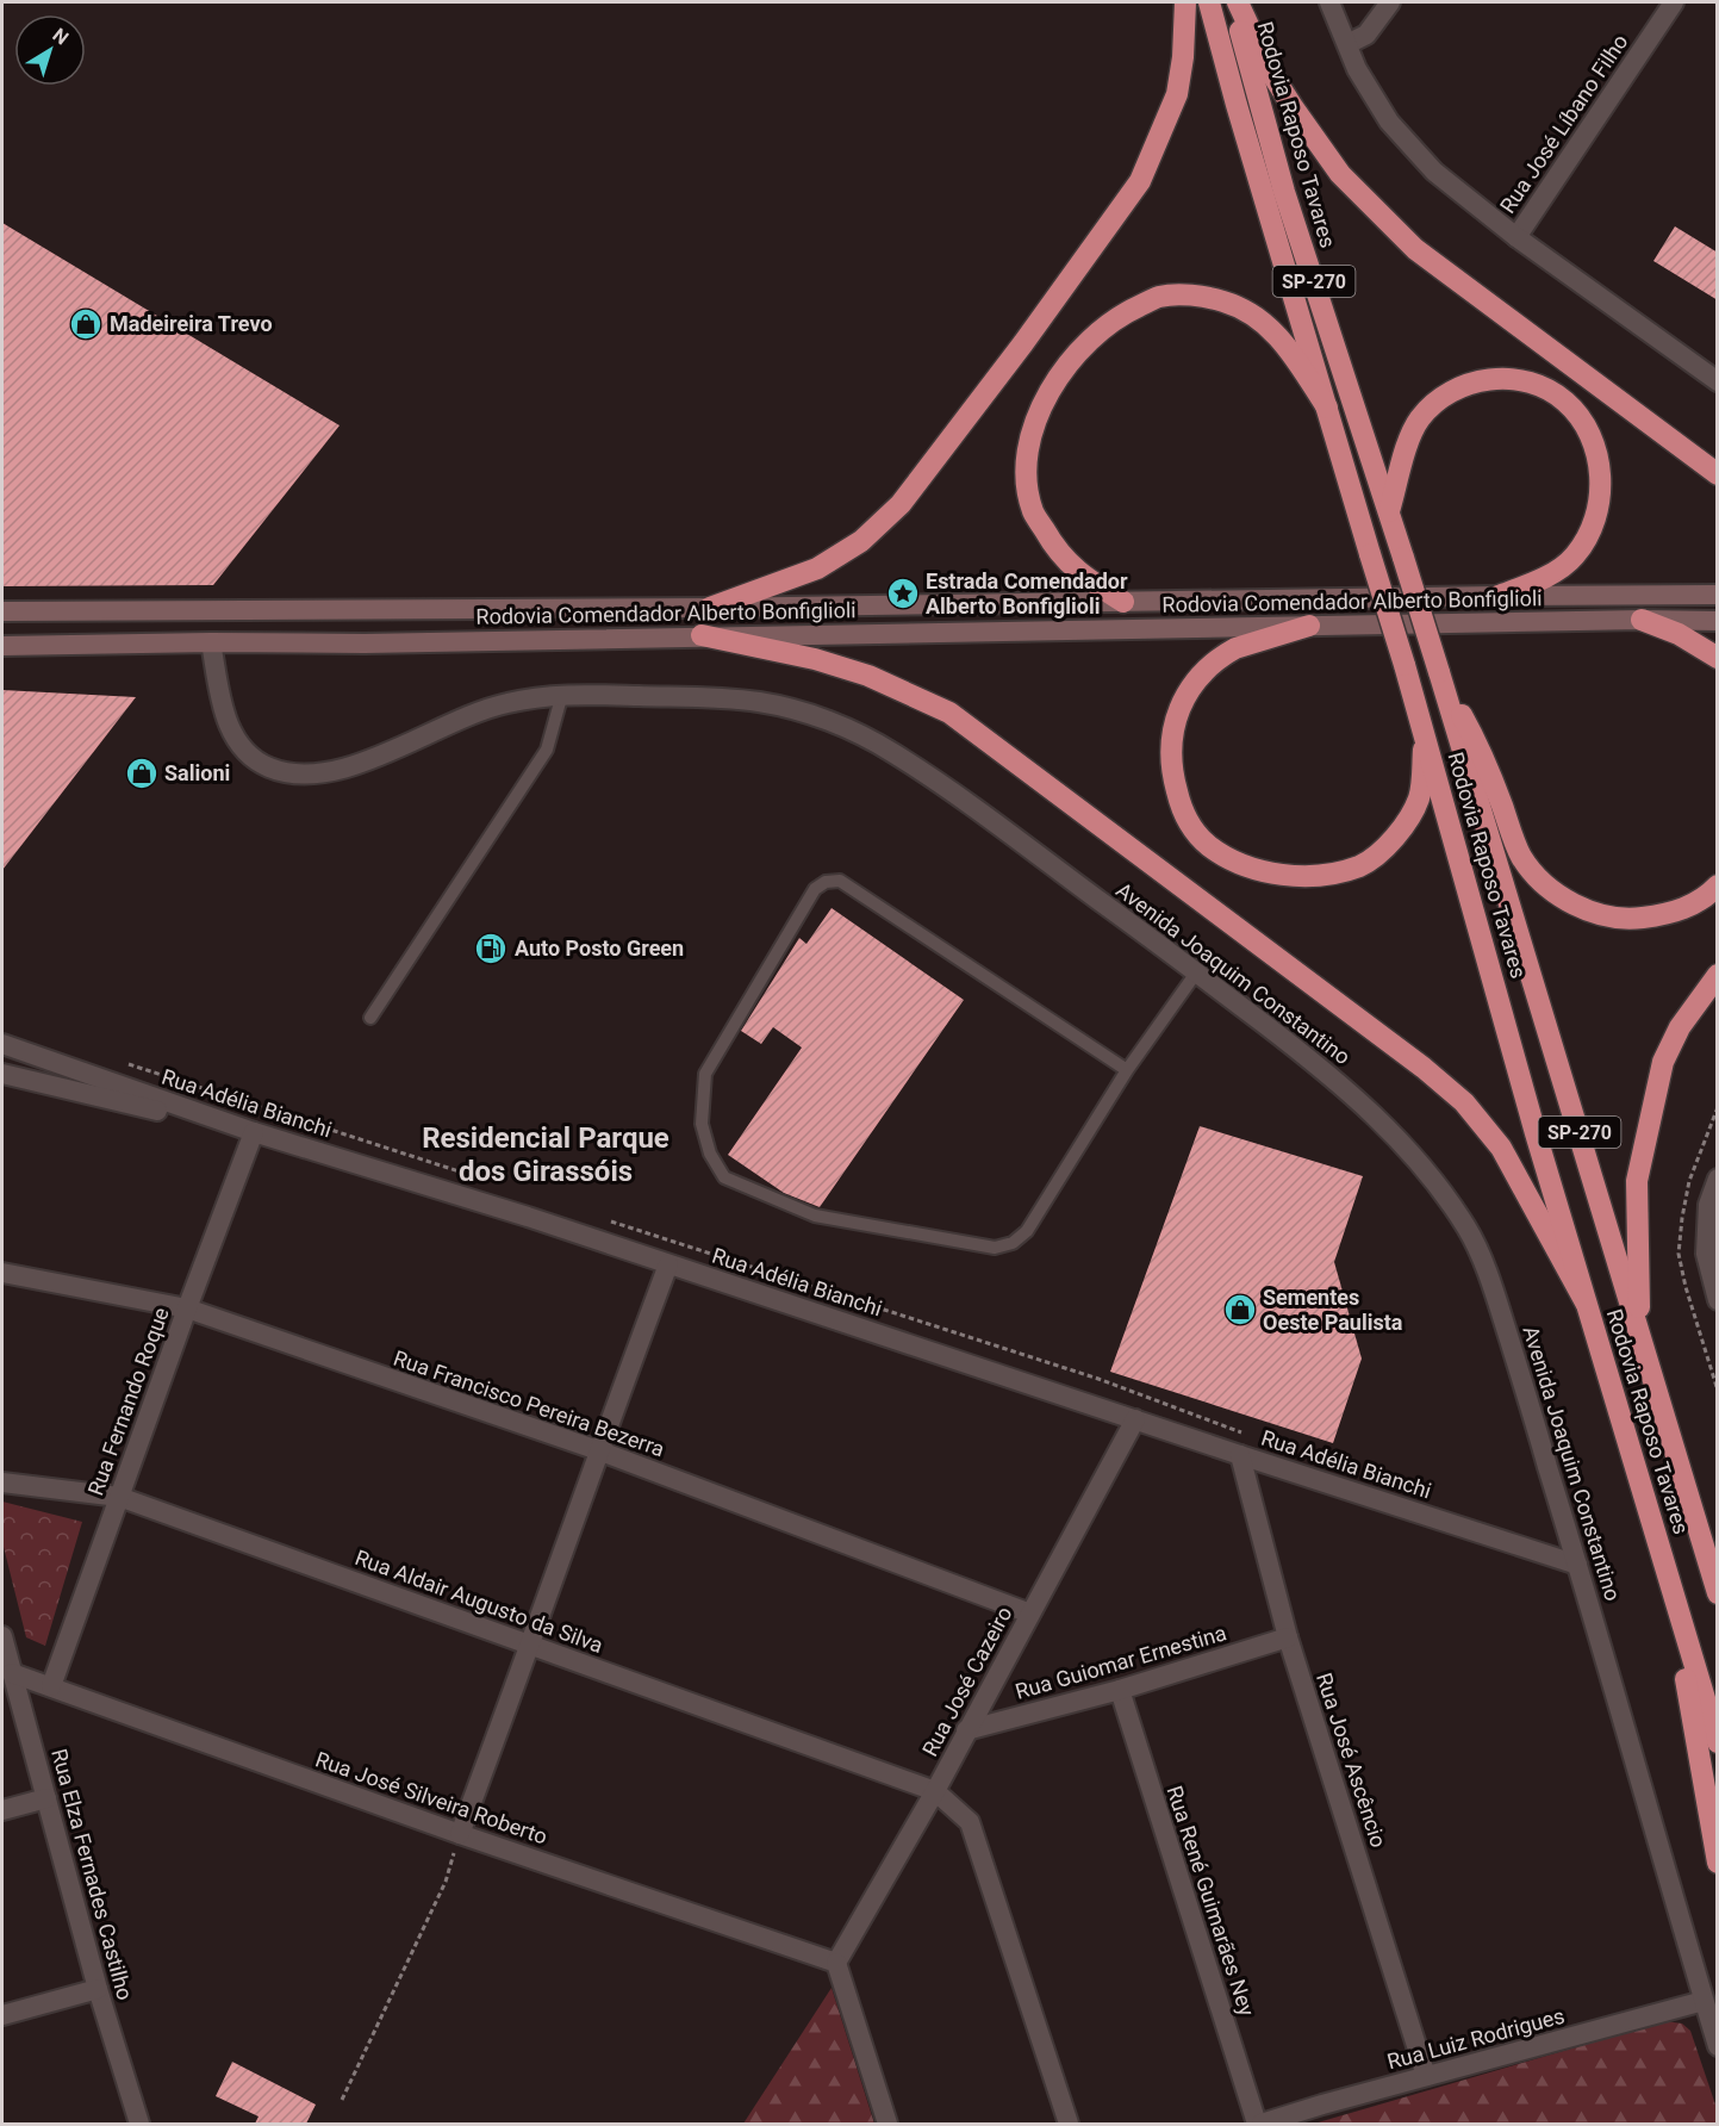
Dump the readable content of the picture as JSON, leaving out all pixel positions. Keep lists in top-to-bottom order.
{
  "streets": {
    "highway": ["Rodovia Raposo Tavares", "SP-270"],
    "main road": ["Rodovia Comendador Alberto Bonfiglioli"],
    "street": [
      "Rua José Líbano Filho",
      "Avenida Joaquim Constantino",
      "Rua Adélia Bianchi",
      "Rua Fernando Roque",
      "Rua Francisco Pereira Bezerra",
      "Rua Aldair Augusto da Silva",
      "Rua Guiomar Ernestina",
      "Rua José Cazeiro",
      "Rua José Ascêncio",
      "Rua José Silveira Roberto",
      "Rua Elza Fernades Castilho",
      "Rua René Guimarães Ney",
      "Rua Luiz Rodrigues"
    ]
  },
  "crossings": [
    ["Rodovia Comendador Alberto Bonfiglioli", "Avenida Joaquim Constantino"],
    ["Avenida Joaquim Constantino", "Rua Adélia Bianchi"],
    ["Avenida Joaquim Constantino", "Rua Luiz Rodrigues"],
    ["Rua Adélia Bianchi", "Rua Fernando Roque"],
    ["Rua Adélia Bianchi", "Rua José Cazeiro"],
    ["Rua Adélia Bianchi", "Rua José Ascêncio"],
    ["Rua Fernando Roque", "Rua Francisco Pereira Bezerra"],
    ["Rua Fernando Roque", "Rua Aldair Augusto da Silva"],
    ["Rua Fernando Roque", "Rua José Silveira Roberto"],
    ["Rua Francisco Pereira Bezerra", "Rua José Cazeiro"],
    ["Rua Aldair Augusto da Silva", "Rua José Cazeiro"],
    ["Rua Guiomar Ernestina", "Rua José Cazeiro"],
    ["Rua Guiomar Ernestina", "Rua José Ascêncio"],
    ["Rua Guiomar Ernestina", "Rua René Guimarães Ney"],
    ["Rua José Cazeiro", "Rua José Silveira Roberto"],
    ["Rua José Ascêncio", "Rua Luiz Rodrigues"],
    ["Rua José Silveira Roberto", "Rua Elza Fernades Castilho"],
    ["Rua René Guimarães Ney", "Rua Luiz Rodrigues"]
  ],
  "districts": ["Residencial Parque dos Girassóis"],
  "places": {
    "shop": ["Madeireira Trevo", "Salioni", "Sementes Oeste Paulista"],
    "place": ["Estrada Comendador Alberto Bonfiglioli"],
    "fuel station": ["Auto Posto Green"]
  },
  "north": "top right"
}
